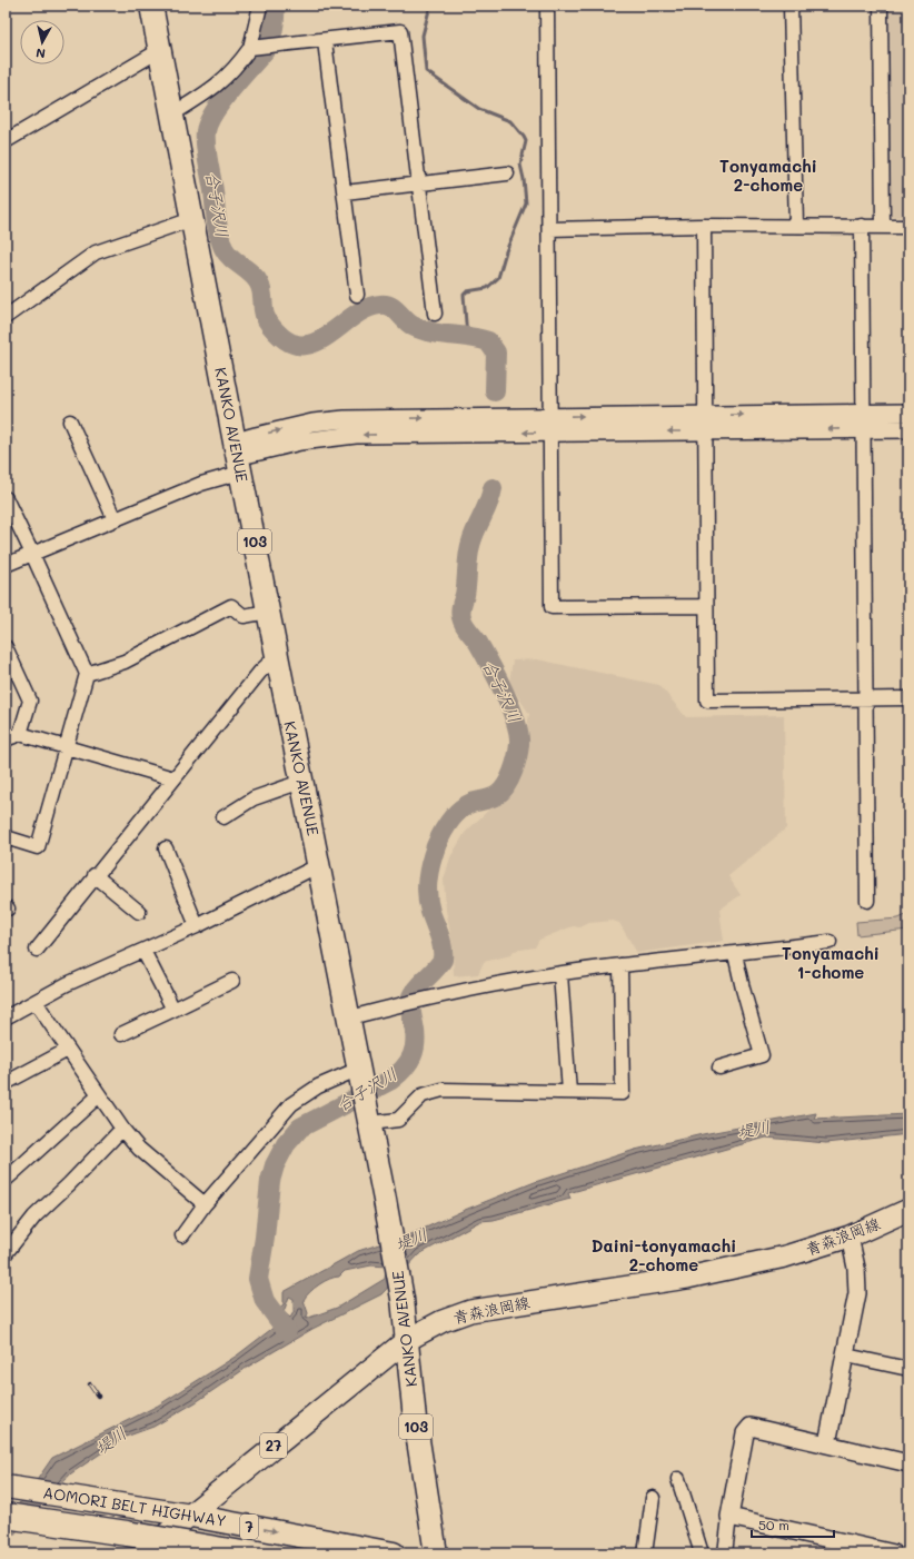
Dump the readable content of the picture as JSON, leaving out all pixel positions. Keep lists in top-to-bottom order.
{
  "streets": {
    "highway": [
      "KANKO AVENUE",
      "103",
      "AOMORI BELT HIGHWAY",
      "7"
    ],
    "main road": ["青森浪岡線", "27"]
  },
  "crossings": [
    ["KANKO AVENUE", "青森浪岡線"],
    ["青森浪岡線", "AOMORI BELT HIGHWAY"]
  ],
  "one_way": ["AOMORI BELT HIGHWAY"],
  "districts": ["Tonyamachi 2-chome", "Tonyamachi 1-chome", "Daini-tonyamachi 2-chome"],
  "water": ["合子沢川", "堤川"],
  "scale_bar": "50 m",
  "north": "bottom"
}
